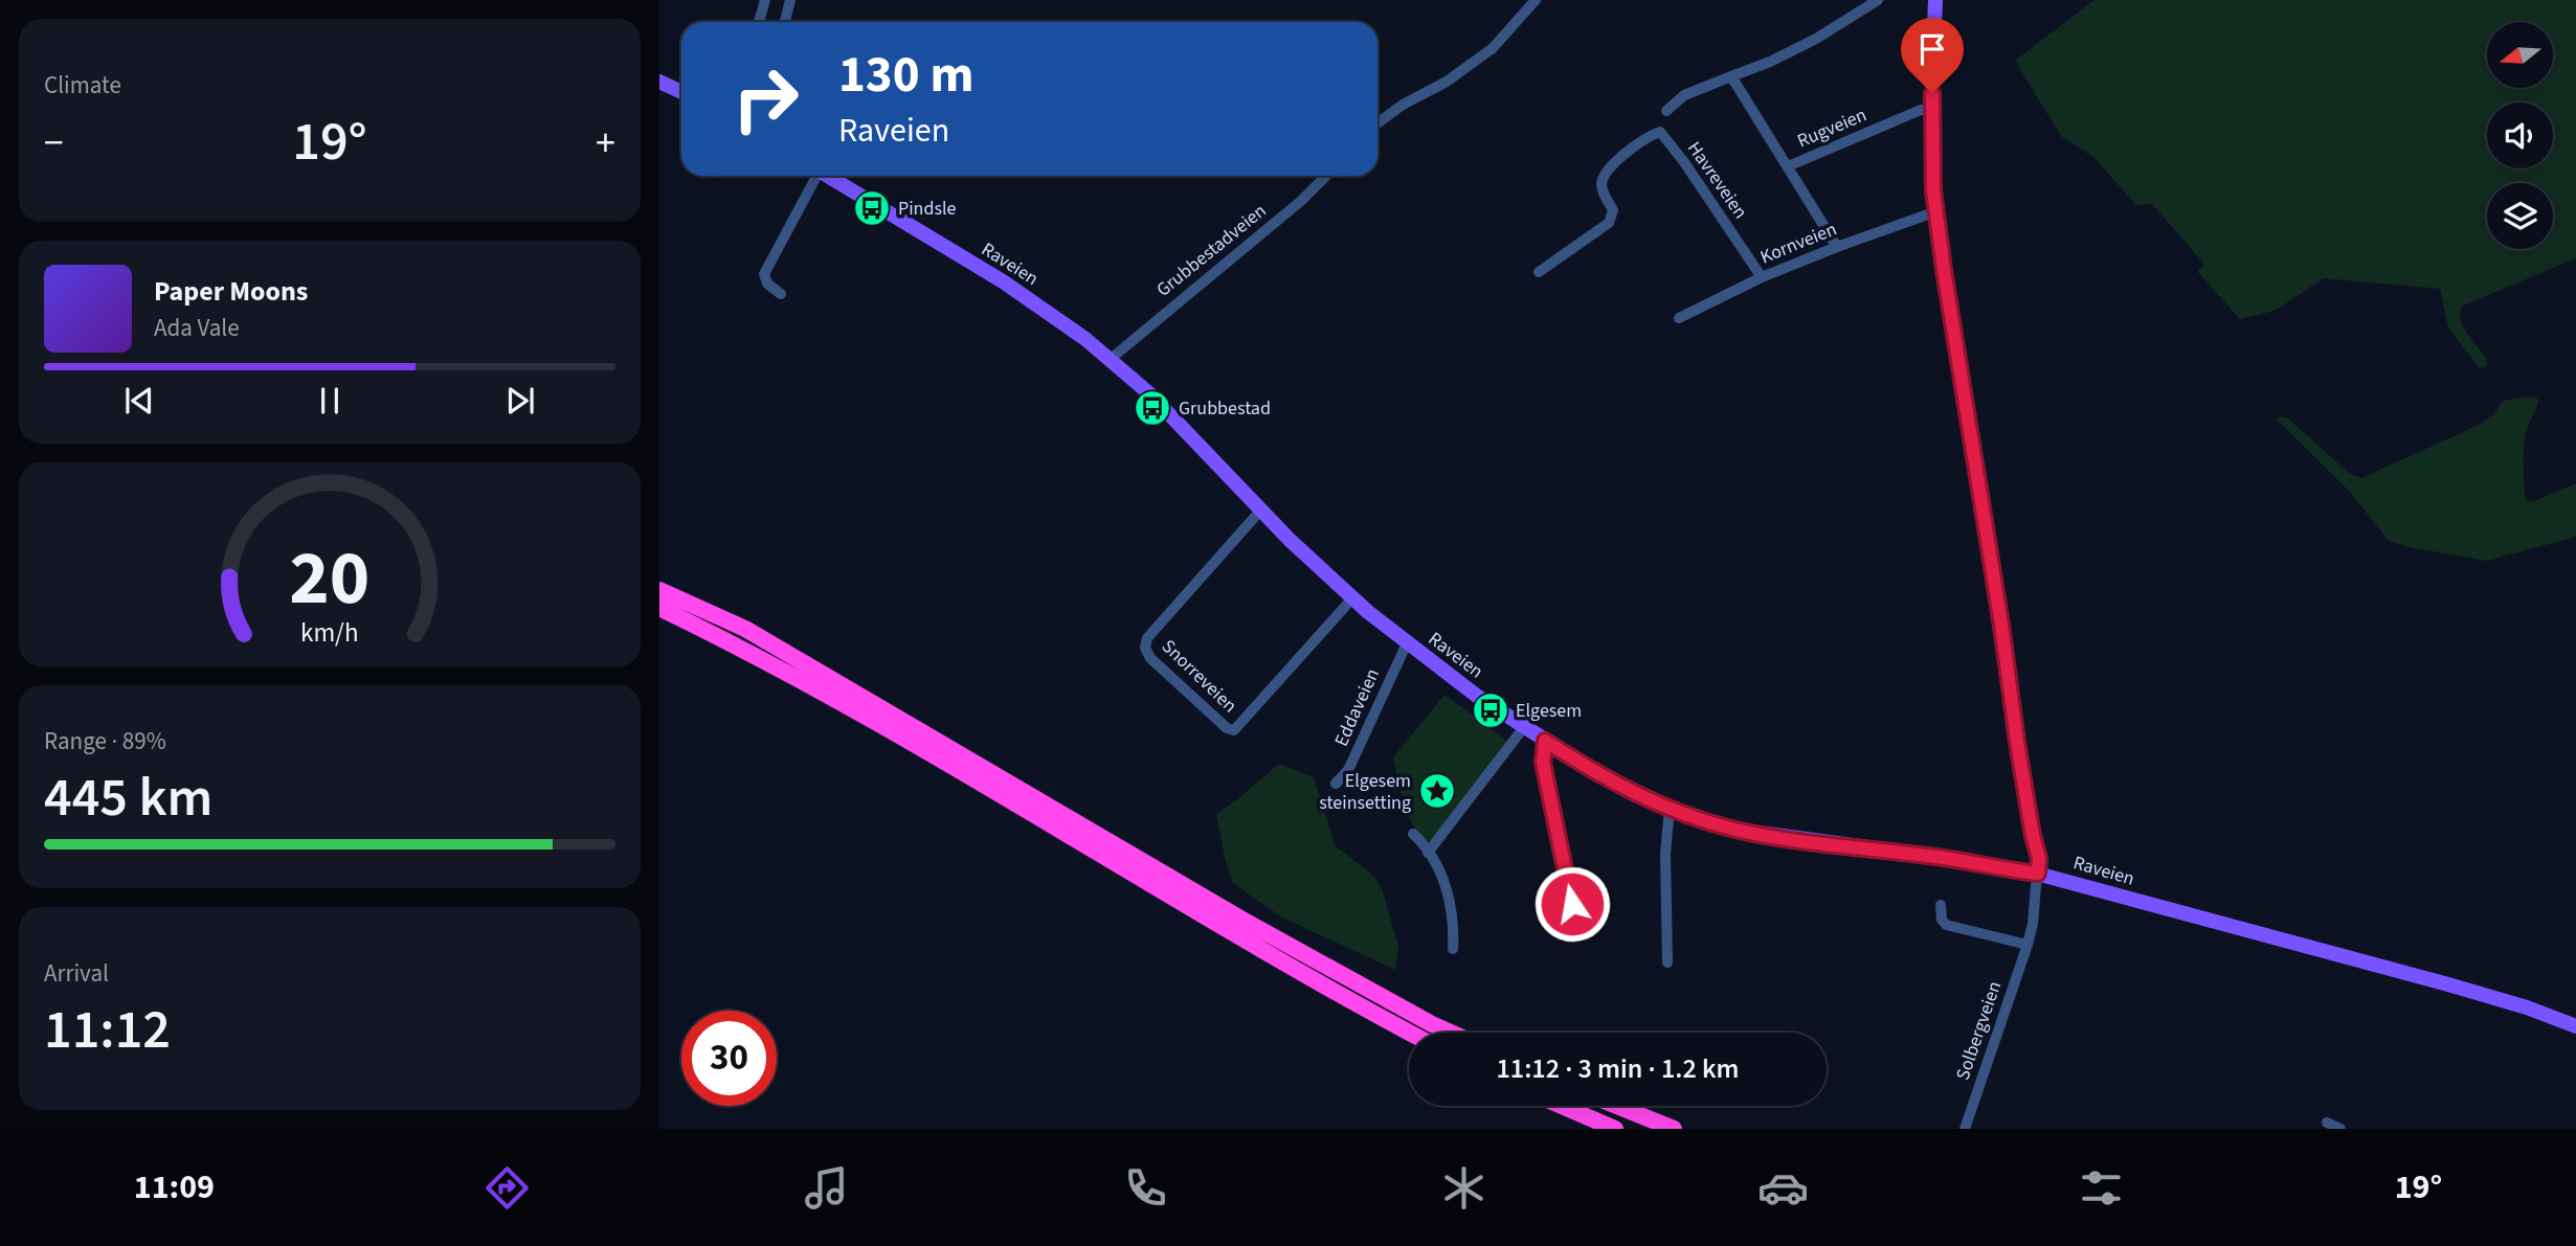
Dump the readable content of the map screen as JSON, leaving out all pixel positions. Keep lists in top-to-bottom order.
{
  "streets": {
    "main road": ["Raveien"],
    "street": [
      "Rugveien",
      "Havreveien",
      "Kornveien",
      "Grubbestadveien",
      "Snorreveien",
      "Eddaveien",
      "Solbergveien"
    ]
  },
  "crossings": [
    ["Havreveien", "Kornveien"],
    ["Grubbestadveien", "Raveien"],
    ["Raveien", "Snorreveien"],
    ["Raveien", "Eddaveien"],
    ["Raveien", "Solbergveien"]
  ],
  "places": {
    "bus stop": ["Pindsle", "Grubbestad", "Elgesem"],
    "place": ["Elgesem steinsetting"]
  },
  "north": "left",
  "page": {
    "tile": [
      "Climate",
      ["Range · 89%", "445 km"],
      ["Arrival", "11:12"]
    ],
    "turn": ["130 m", "Raveien"],
    "heat": ["−", "19°", "+"],
    "song": ["Paper Moons", "Ada Vale"],
    "limit": "30",
    "trip": "11:12 · 3 min · 1.2 km",
    "tabs": ["11:09", "19°"],
    "gauge": ["20", "km/h"]
  }
}
